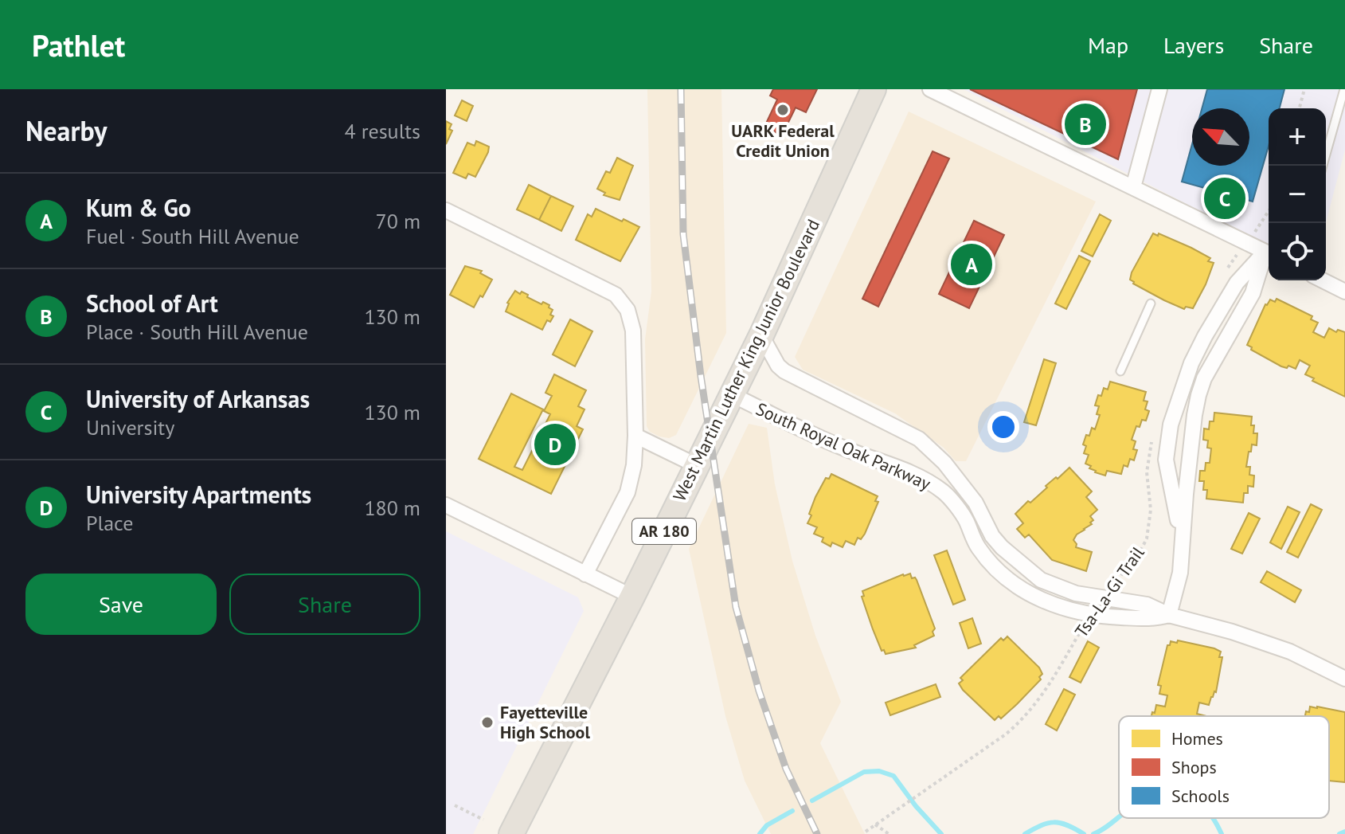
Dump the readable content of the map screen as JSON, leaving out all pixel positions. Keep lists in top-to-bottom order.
{
  "streets": {
    "main road": ["West Martin Luther King Junior Boulevard", "AR 180"],
    "street": ["South Royal Oak Parkway"],
    "path": ["Tsa-La-Gi Trail"]
  },
  "crossings": [
    ["West Martin Luther King Junior Boulevard", "South Royal Oak Parkway"],
    ["South Royal Oak Parkway", "Tsa-La-Gi Trail"]
  ],
  "places": ["UARK Federal Credit Union", "Fayetteville High School"],
  "legend": ["Homes", "Shops", "Schools"],
  "north": "top left",
  "page": {
    "header": "Pathlet",
    "nav": ["Map", "Layers", "Share"],
    "heading": ["Nearby", "4 results"],
    "pins": [
      "B",
      "C",
      "A",
      "D"
    ],
    "map_buttons": ["+", "−"],
    "list": [
      {
        "mark": "A",
        "name": "Kum & Go",
        "note": "Fuel · South Hill Avenue",
        "value": "70 m"
      },
      {
        "mark": "B",
        "name": "School of Art",
        "note": "Place · South Hill Avenue",
        "value": "130 m"
      },
      {
        "mark": "C",
        "name": "University of Arkansas",
        "note": "University",
        "value": "130 m"
      },
      {
        "mark": "D",
        "name": "University Apartments",
        "note": "Place",
        "value": "180 m"
      }
    ],
    "buttons": ["Save", "Share"]
  }
}
